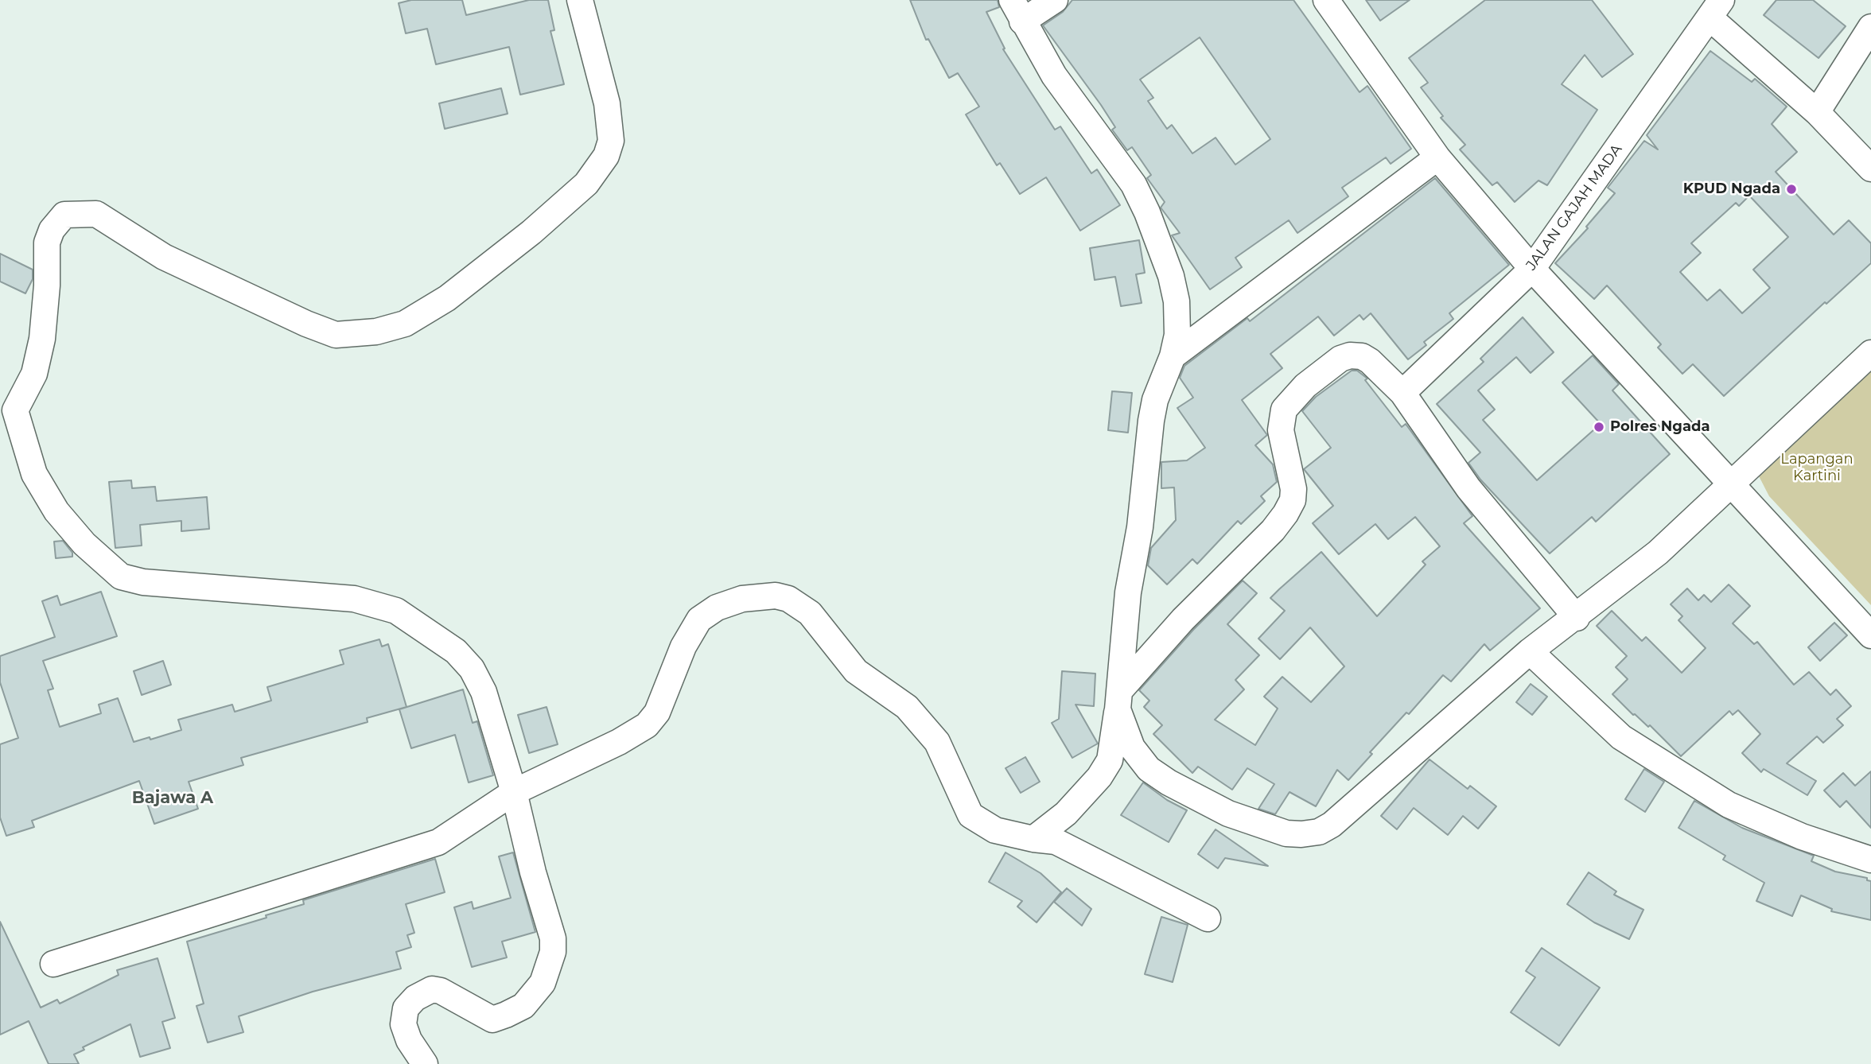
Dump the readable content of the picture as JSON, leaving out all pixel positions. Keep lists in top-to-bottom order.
{
  "streets": {
    "street": ["JALAN GAJAH MADA"]
  },
  "districts": ["Bajawa A"],
  "parks": ["Lapangan Kartini"],
  "places": ["KPUD Ngada", "Polres Ngada"]
}
